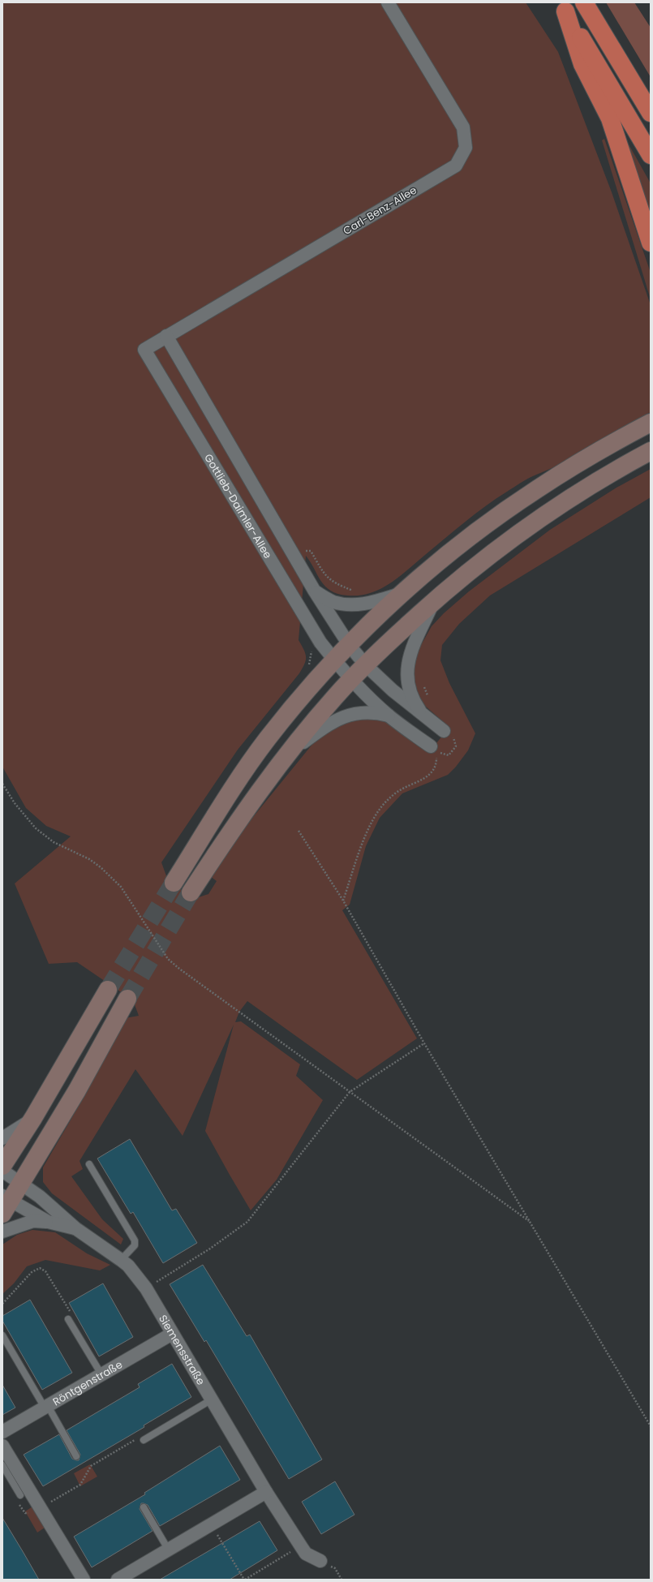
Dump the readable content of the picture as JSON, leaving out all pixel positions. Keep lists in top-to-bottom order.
{
  "streets": {
    "street": [
      "Carl-Benz-Allee",
      "Gottlieb-Daimler-Allee",
      "Siemensstraße",
      "Röntgenstraße"
    ]
  },
  "crossings": [
    ["Carl-Benz-Allee", "Gottlieb-Daimler-Allee"],
    ["Siemensstraße", "Röntgenstraße"]
  ]
}
